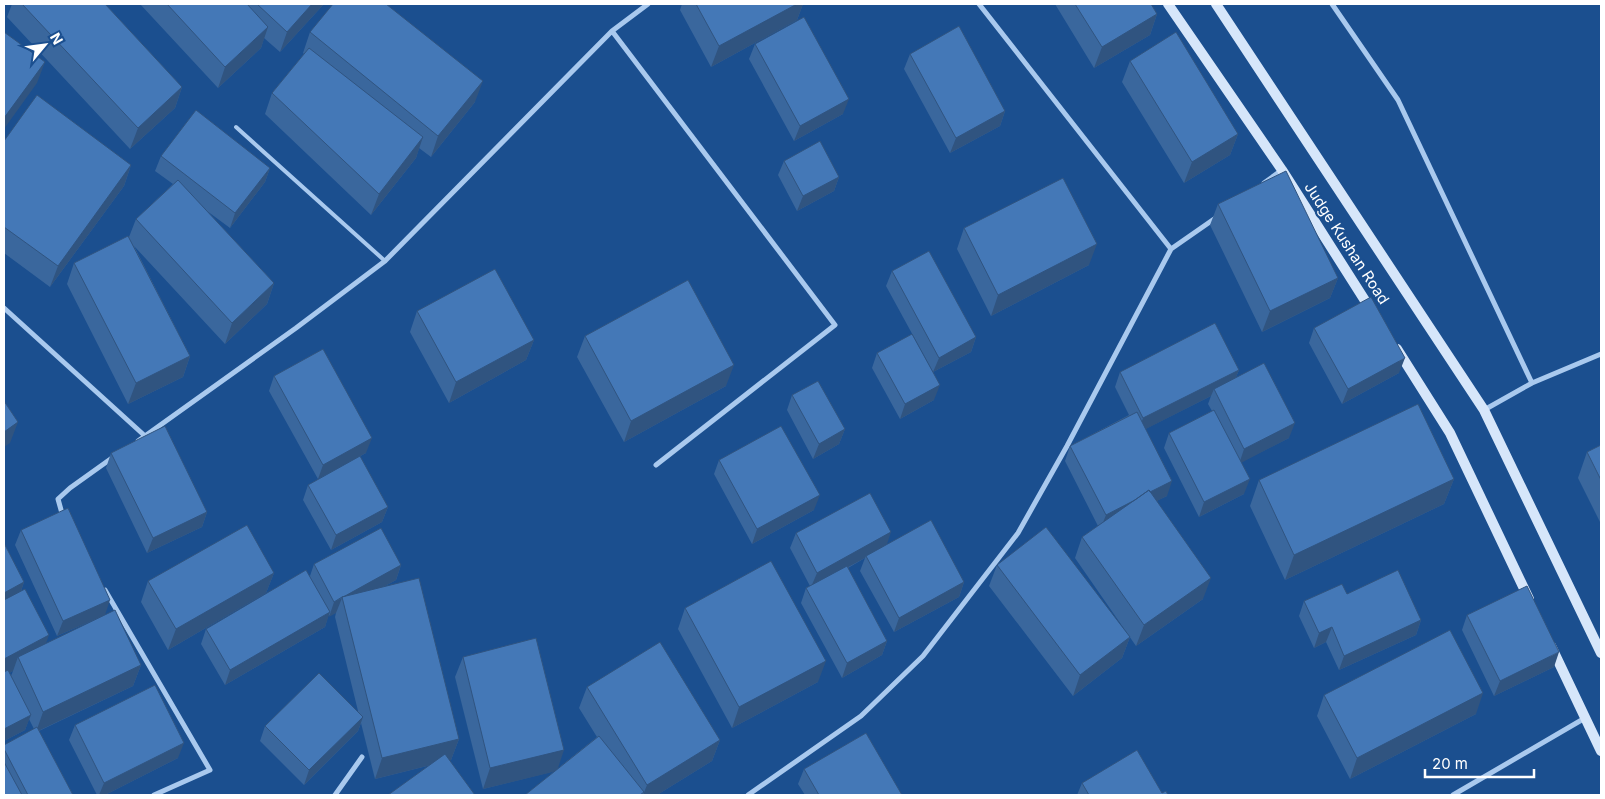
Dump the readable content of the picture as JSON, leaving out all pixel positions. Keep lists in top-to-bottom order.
{
  "streets": {
    "main road": ["Judge Kushan Road"]
  },
  "scale_bar": "20 m",
  "north": "top right"
}
